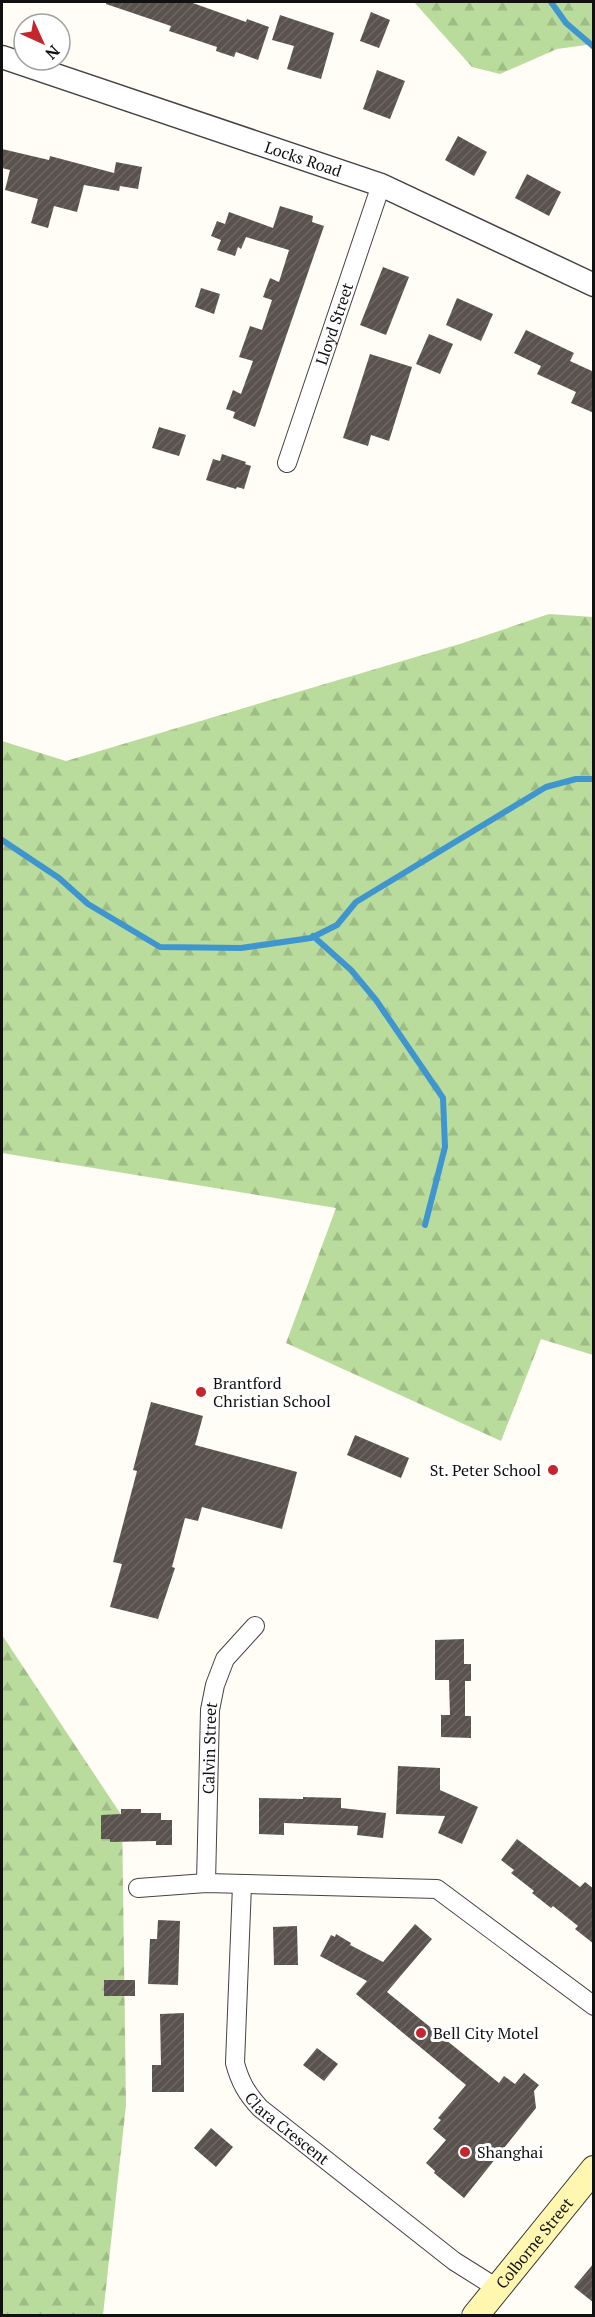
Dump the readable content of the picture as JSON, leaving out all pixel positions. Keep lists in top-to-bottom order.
{
  "streets": {
    "main road": ["Colborne Street"],
    "street": [
      "Locks Road",
      "Lloyd Street",
      "Calvin Street",
      "Clara Crescent"
    ]
  },
  "crossings": [
    ["Locks Road", "Lloyd Street"],
    ["Clara Crescent", "Colborne Street"]
  ],
  "places": [
    "Brantford Christian School",
    "St. Peter School",
    "Bell City Motel",
    "Shanghai"
  ],
  "north": "bottom right"
}
